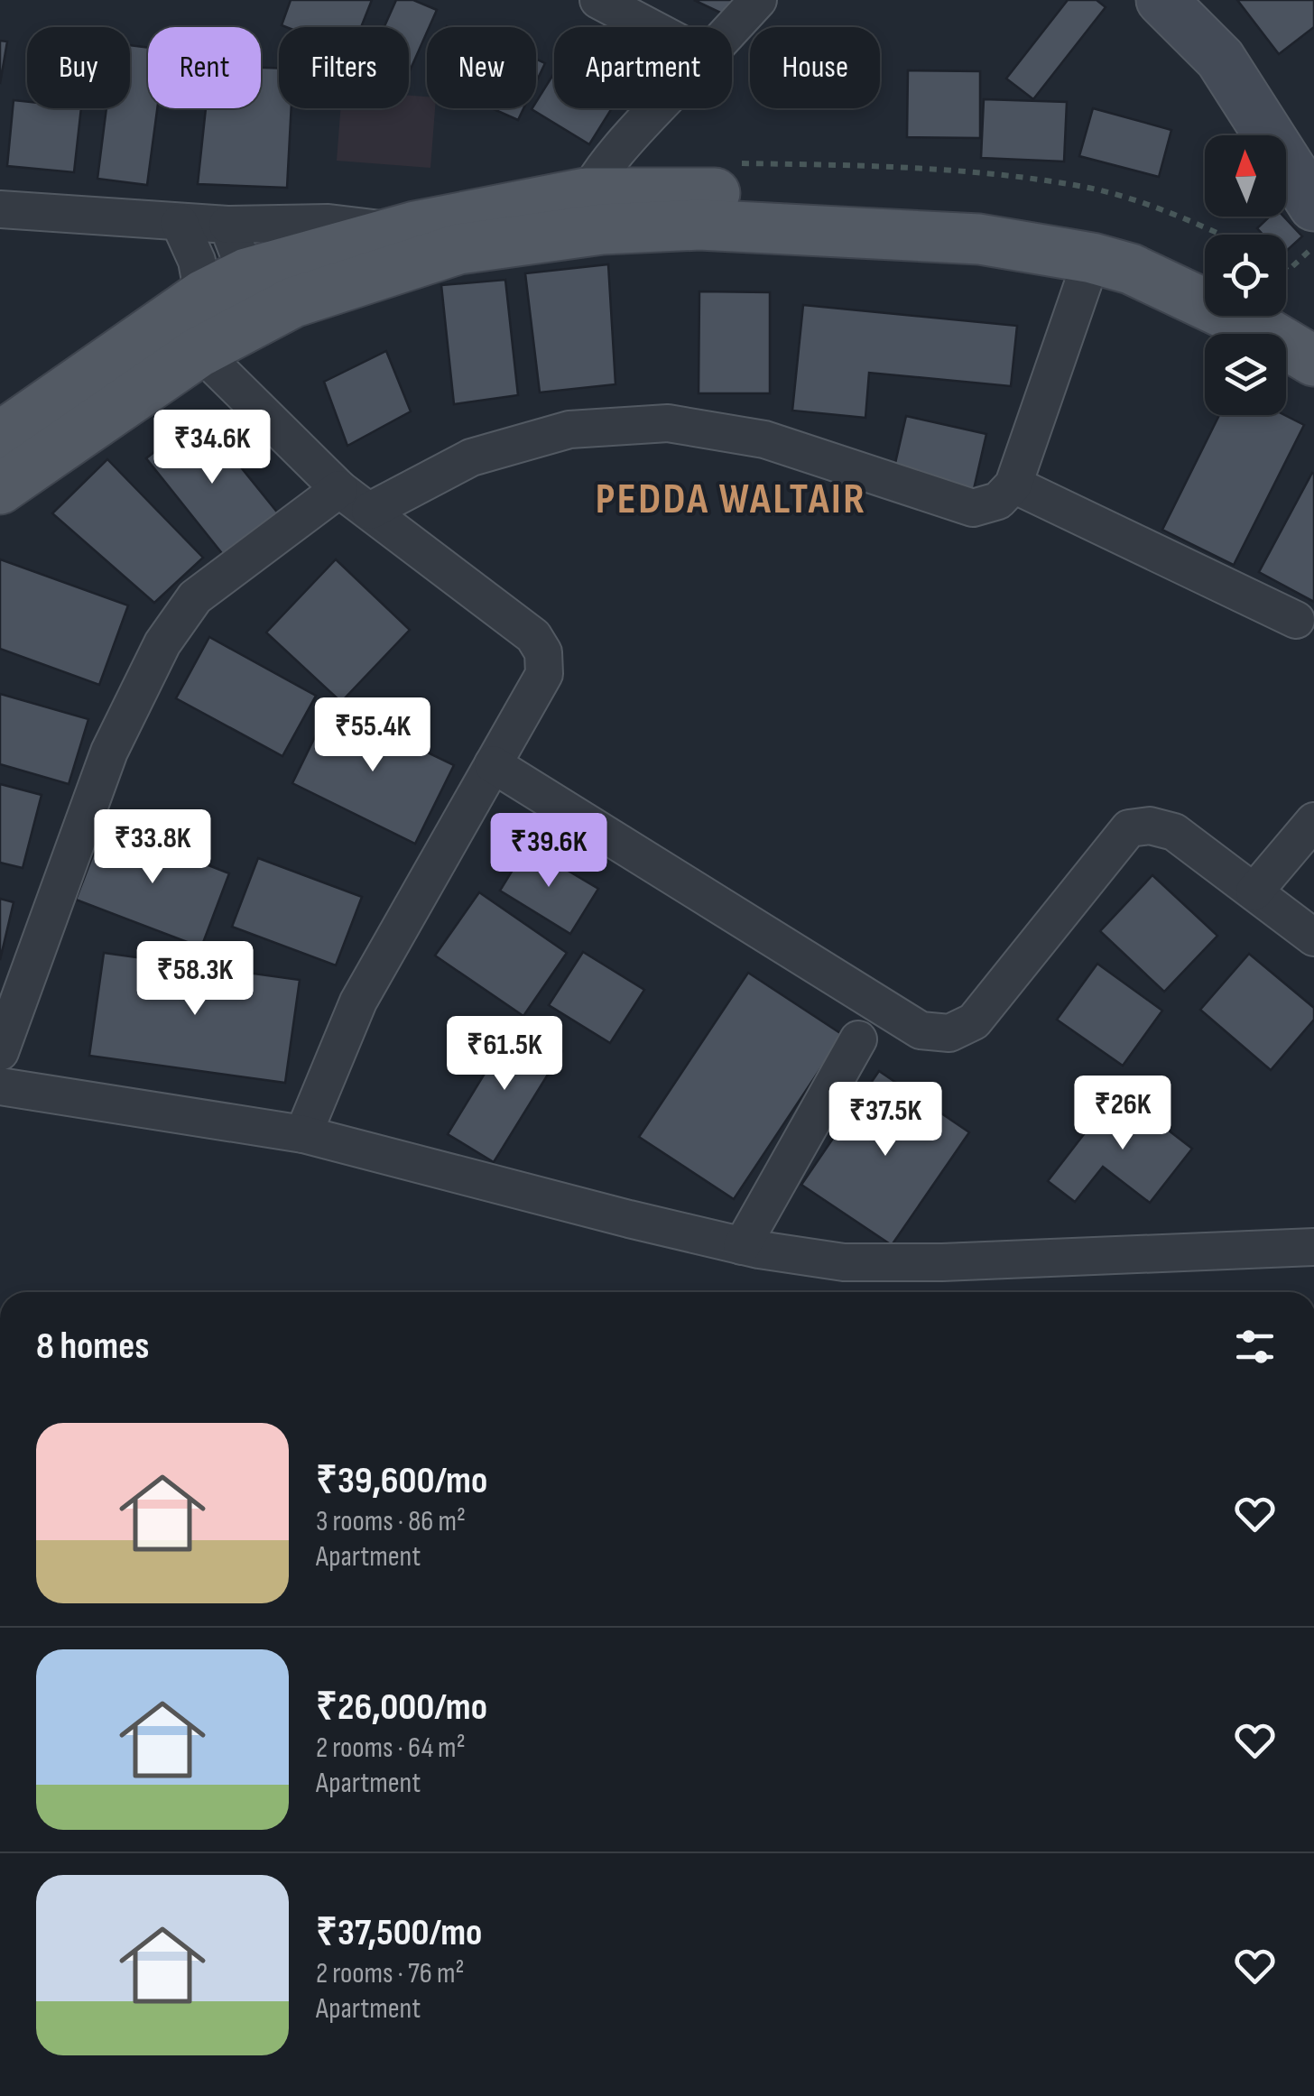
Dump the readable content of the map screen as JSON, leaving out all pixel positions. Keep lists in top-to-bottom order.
{
  "districts": ["PEDDA WALTAIR"],
  "north": "top",
  "page": {
    "chip": [
      "Buy",
      "Rent",
      "Filters",
      "New",
      "Apartment",
      "House"
    ],
    "price": [
      "₹34.6K",
      "₹55.4K",
      "₹33.8K",
      "₹39.6K",
      "₹58.3K",
      "₹61.5K",
      "₹26K",
      "₹37.5K"
    ],
    "heading": "8 homes",
    "list": [
      {
        "name": "₹39,600/mo",
        "note": "3 rooms · 86 m² · Apartment"
      },
      {
        "name": "₹26,000/mo",
        "note": "2 rooms · 64 m² · Apartment"
      },
      {
        "name": "₹37,500/mo",
        "note": "2 rooms · 76 m² · Apartment"
      }
    ]
  }
}
